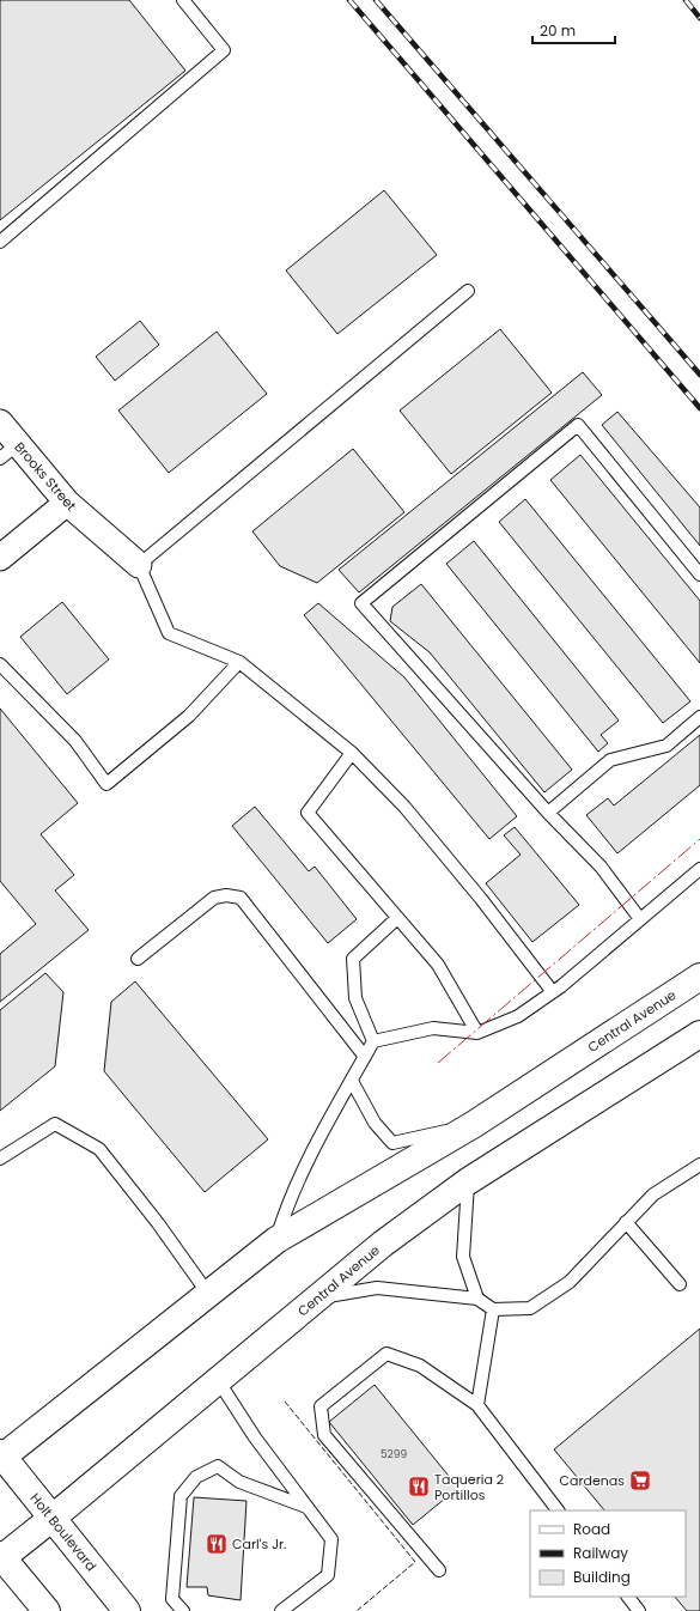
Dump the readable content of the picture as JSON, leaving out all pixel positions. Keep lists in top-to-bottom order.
{
  "streets": {
    "main road": ["Central Avenue", "Holt Boulevard"],
    "street": ["Brooks Street"]
  },
  "crossings": [
    ["Central Avenue", "Holt Boulevard"]
  ],
  "places": {
    "supermarket": ["Cardenas"],
    "restaurant": ["Taqueria 2 Portillos", "Carl's Jr."]
  },
  "house_numbers": ["5299"],
  "legend": ["Road", "Railway", "Building"],
  "scale_bar": "20 m"
}
